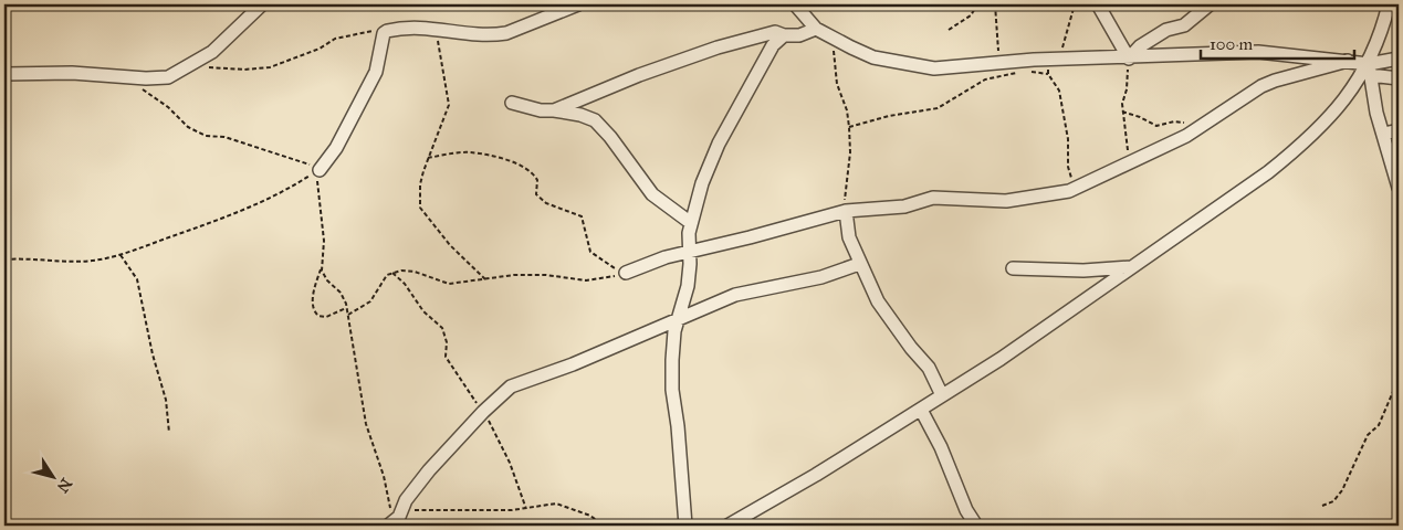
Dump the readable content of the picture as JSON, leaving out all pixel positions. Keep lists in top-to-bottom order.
{
  "scale_bar": "100 m",
  "north": "bottom right"
}
